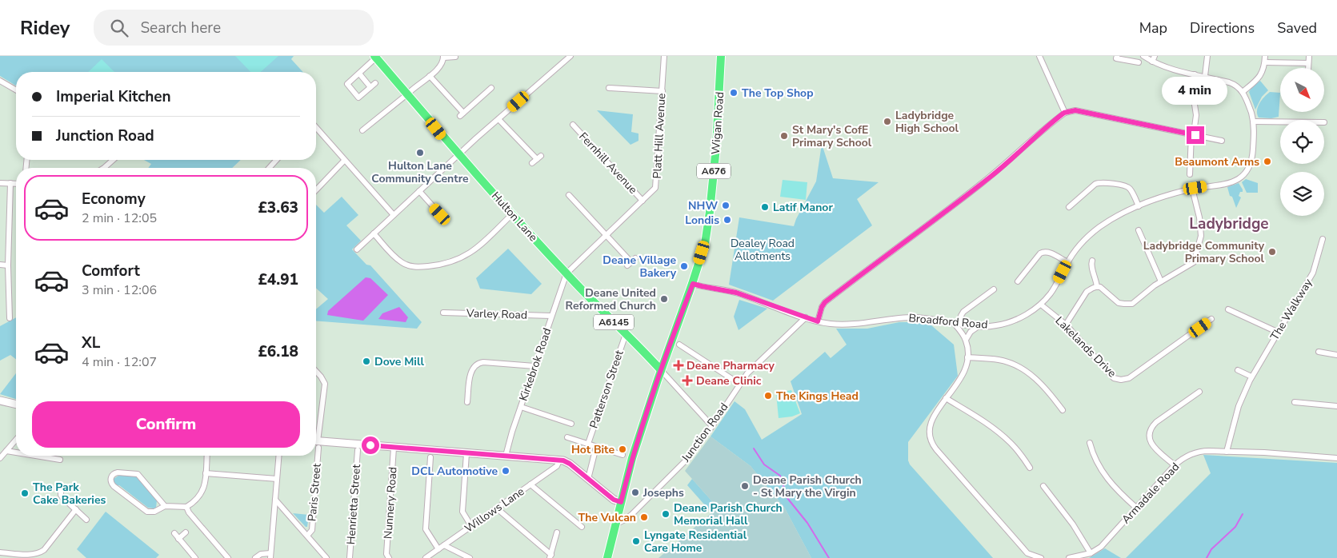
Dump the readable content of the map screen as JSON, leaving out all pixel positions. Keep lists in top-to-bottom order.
{
  "streets": {
    "main road": [
      "Wigan Road",
      "A676",
      "Hulton Lane",
      "A6145"
    ],
    "street": [
      "Platt Hill Avenue",
      "Fernhill Avenue",
      "The Walkway",
      "Varley Road",
      "Broadford Road",
      "Lakelands Drive",
      "Kirkebrok Road",
      "Patterson Street",
      "Junction Road",
      "Paris Street",
      "Armadale Road",
      "Nunnery Road",
      "Henrietta Street",
      "Willows Lane"
    ]
  },
  "crossings": [
    ["Wigan Road", "Hulton Lane"],
    ["Wigan Road", "Broadford Road"],
    ["Wigan Road", "Junction Road"],
    ["Platt Hill Avenue", "Fernhill Avenue"],
    ["Platt Hill Avenue", "Hulton Lane"],
    ["Platt Hill Avenue", "Kirkebrok Road"],
    ["Hulton Lane", "Kirkebrok Road"],
    ["Hulton Lane", "Patterson Street"],
    ["The Walkway", "Armadale Road"],
    ["Varley Road", "Kirkebrok Road"],
    ["Broadford Road", "Lakelands Drive"],
    ["Broadford Road", "Junction Road"]
  ],
  "districts": ["Ladybridge"],
  "parks": ["Dealey Road Allotments"],
  "places": {
    "other": [
      "The Top Shop",
      "Ladybridge High School",
      "St Mary's CofE Primary School",
      "Hulton Lane Community Centre",
      "Beaumont Arms",
      "NHW",
      "Latif Manor",
      "Londis",
      "Ladybridge Community Primary School",
      "Deane Village Bakery",
      "Deane United Reformed Church",
      "Dove Mill",
      "The Kings Head",
      "Hot Bite",
      "DCL Automotive",
      "Deane Parish Church - St Mary the Virgin",
      "Josephs",
      "The Park Cake Bakeries",
      "Deane Parish Church Memorial Hall",
      "The Vulcan",
      "Lyngate Residential Care Home"
    ],
    "health": ["Deane Pharmacy", "Deane Clinic"]
  },
  "north": "bottom right",
  "page": {
    "header": "Ridey",
    "search": "Search here",
    "nav": ["Map", "Directions", "Saved"],
    "banner": ["Imperial Kitchen", "Junction Road"],
    "bubble": "4 min",
    "list": [
      {
        "name": "Economy",
        "note": "2 min · 12:05",
        "value": "£3.63"
      },
      {
        "name": "Comfort",
        "note": "3 min · 12:06",
        "value": "£4.91"
      },
      {
        "name": "XL",
        "note": "4 min · 12:07",
        "value": "£6.18"
      }
    ],
    "buttons": "Confirm"
  }
}
